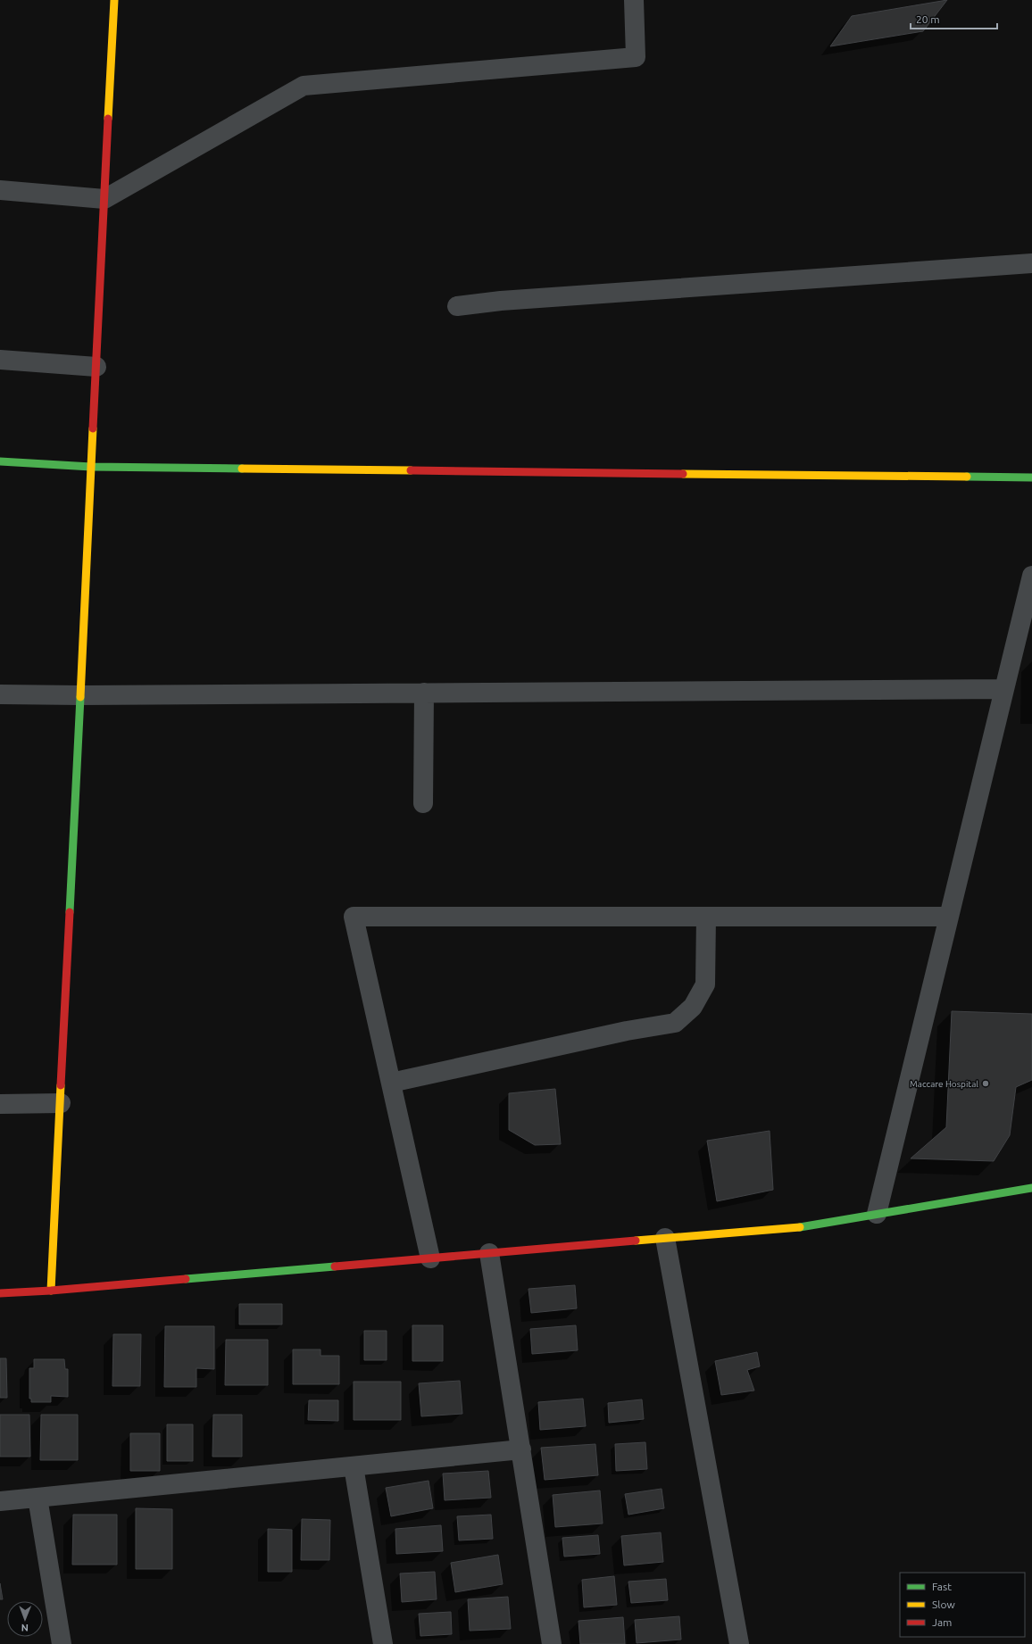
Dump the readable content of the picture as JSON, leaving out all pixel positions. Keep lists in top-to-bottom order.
{
  "places": ["Maccare Hospital"],
  "legend": ["Fast", "Slow", "Jam"],
  "scale_bar": "20 m",
  "north": "bottom"
}
